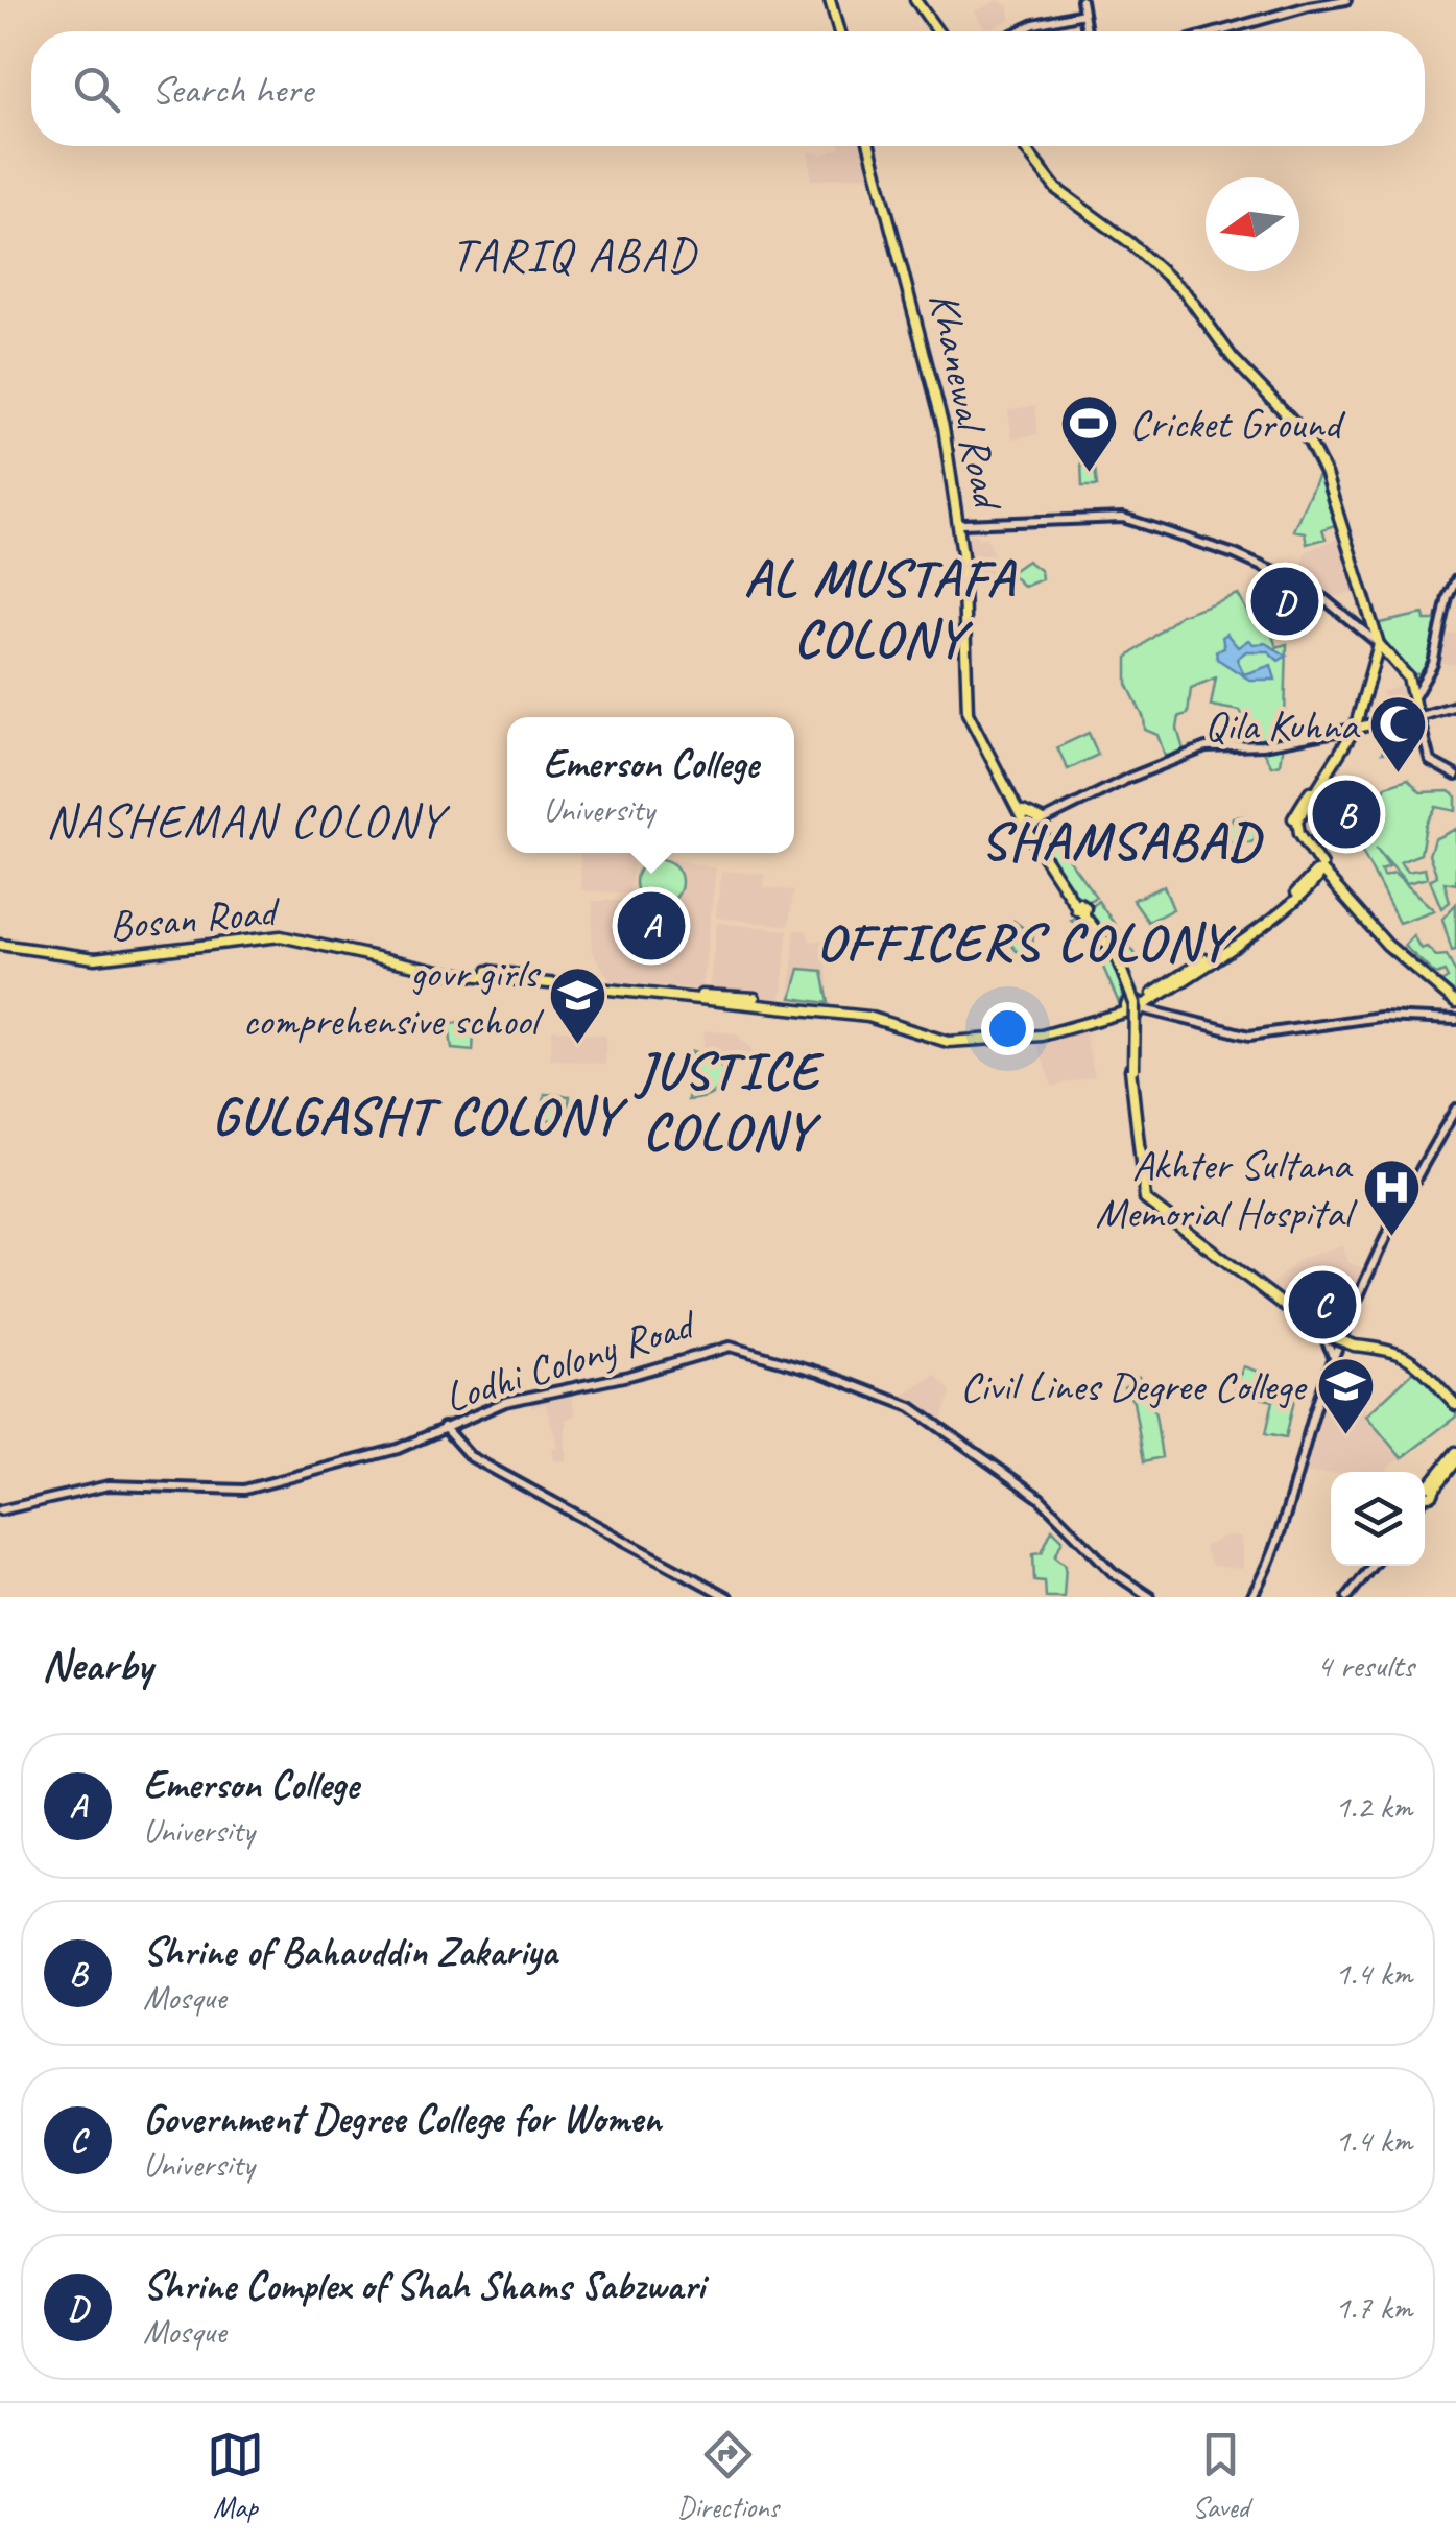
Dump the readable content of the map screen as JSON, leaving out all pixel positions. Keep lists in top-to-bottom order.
{
  "streets": {
    "main road": ["Khanewal Road", "Bosan Road", "Lodhi Colony Road"]
  },
  "districts": [
    "TARIQ ABAD",
    "AL MUSTAFA COLONY",
    "NASHEMAN COLONY",
    "SHAMSABAD",
    "OFFICERS COLONY",
    "JUSTICE COLONY",
    "GULGASHT COLONY"
  ],
  "places": {
    "sports": ["Cricket Ground"],
    "mosque": ["Qila Kuhna"],
    "school or university": ["govr girls comprehensive school", "Civil Lines Degree College"],
    "hospital": ["Akhter Sultana Memorial Hospital"]
  },
  "north": "left",
  "page": {
    "search": "Search here",
    "pins": [
      "D",
      "B",
      "A",
      "C"
    ],
    "popup": ["Emerson College", "University"],
    "heading": ["Nearby", "4 results"],
    "list": [
      {
        "mark": "A",
        "name": "Emerson College",
        "note": "University",
        "value": "1.2 km"
      },
      {
        "mark": "B",
        "name": "Shrine of Bahauddin Zakariya",
        "note": "Mosque",
        "value": "1.4 km"
      },
      {
        "mark": "C",
        "name": "Government Degree College for Women",
        "note": "University",
        "value": "1.4 km"
      },
      {
        "mark": "D",
        "name": "Shrine Complex of Shah Shams Sabzwari",
        "note": "Mosque",
        "value": "1.7 km"
      }
    ],
    "nav": ["Map", "Directions", "Saved"]
  }
}
